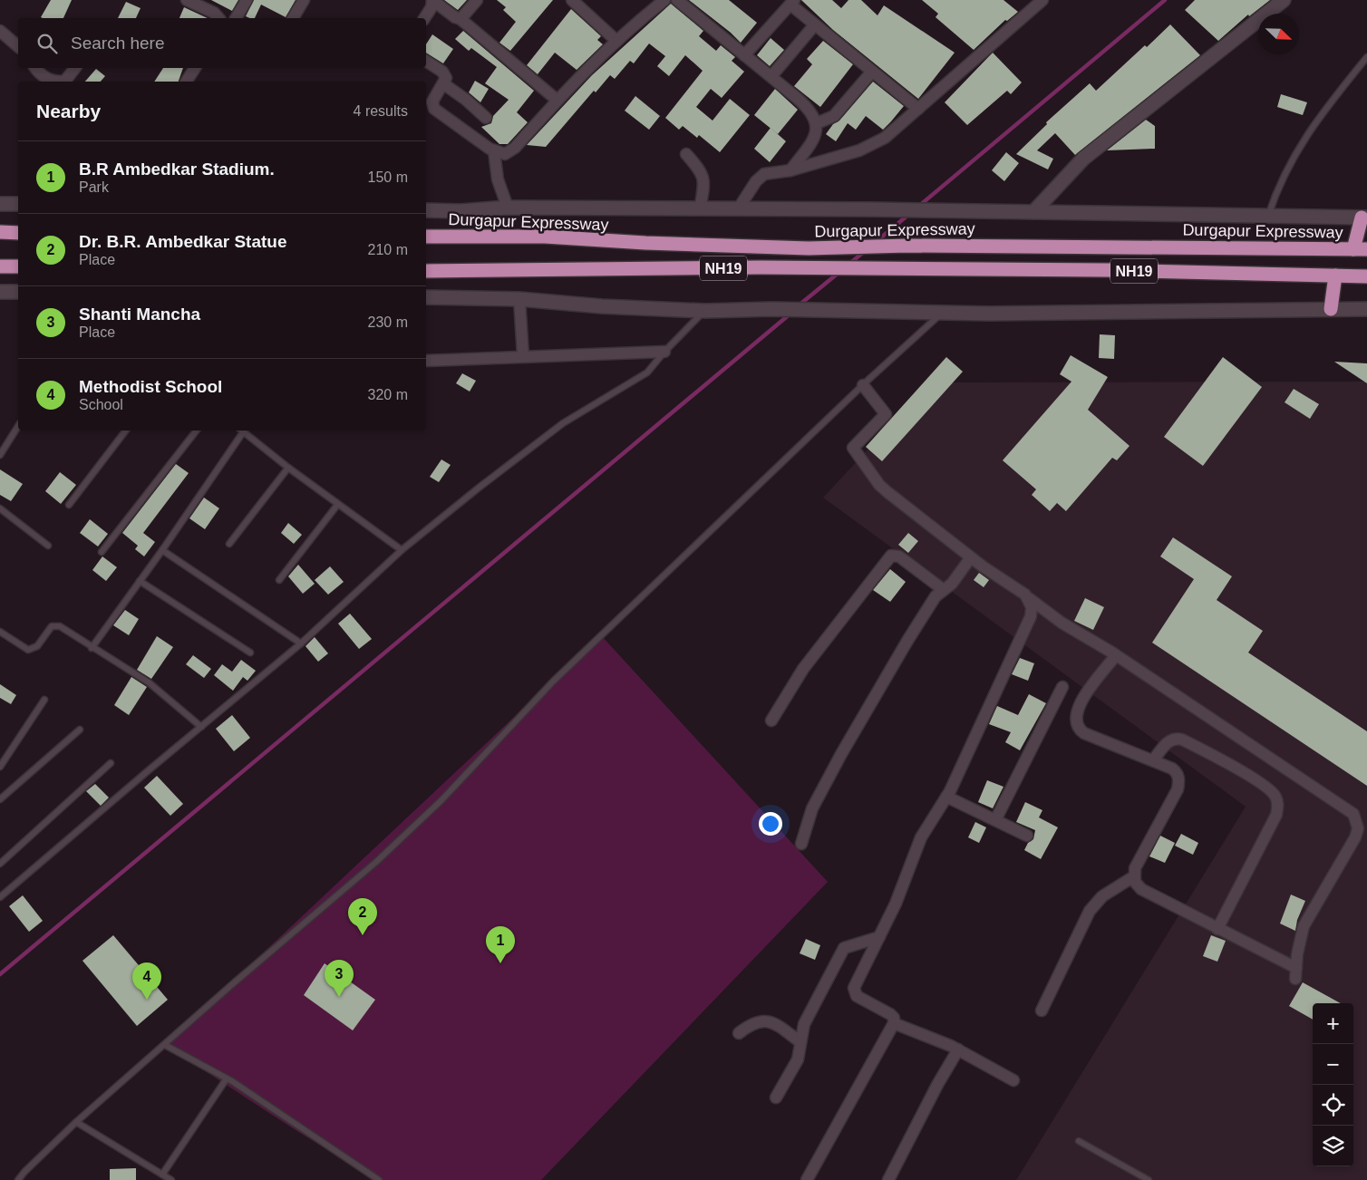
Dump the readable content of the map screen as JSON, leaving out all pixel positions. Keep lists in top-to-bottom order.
{
  "streets": {
    "highway": ["Durgapur Expressway", "NH19"]
  },
  "north": "bottom right",
  "page": {
    "search": "Search here",
    "heading": ["Nearby", "4 results"],
    "list": [
      {
        "mark": "1",
        "name": "B.R Ambedkar Stadium.",
        "note": "Park",
        "value": "150 m"
      },
      {
        "mark": "2",
        "name": "Dr. B.R. Ambedkar Statue",
        "note": "Place",
        "value": "210 m"
      },
      {
        "mark": "3",
        "name": "Shanti Mancha",
        "note": "Place",
        "value": "230 m"
      },
      {
        "mark": "4",
        "name": "Methodist School",
        "note": "School",
        "value": "320 m"
      }
    ],
    "pins": [
      "2",
      "1",
      "3",
      "4"
    ],
    "map_buttons": ["+", "−"]
  }
}
